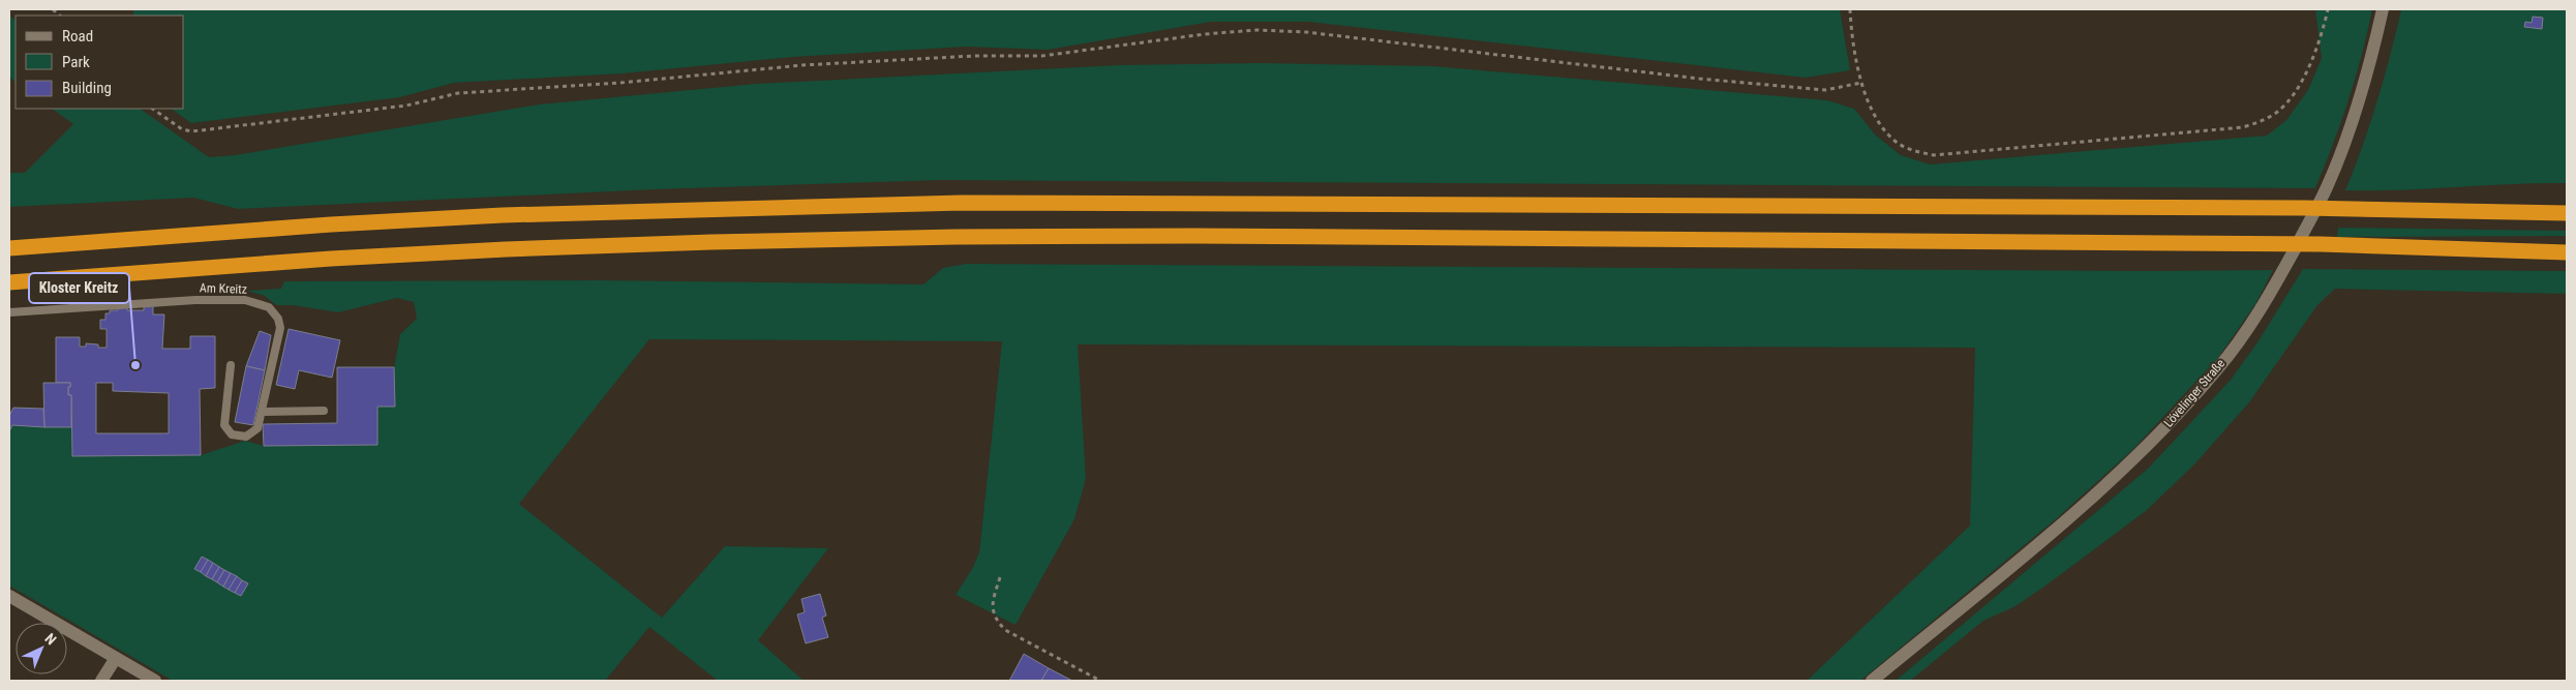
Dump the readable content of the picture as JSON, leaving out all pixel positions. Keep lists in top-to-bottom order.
{
  "streets": {
    "street": ["Lövelinger Straße"],
    "lane": ["Am Kreitz"]
  },
  "places": ["Kloster Kreitz"],
  "legend": ["Road", "Park", "Building"],
  "north": "top right"
}
